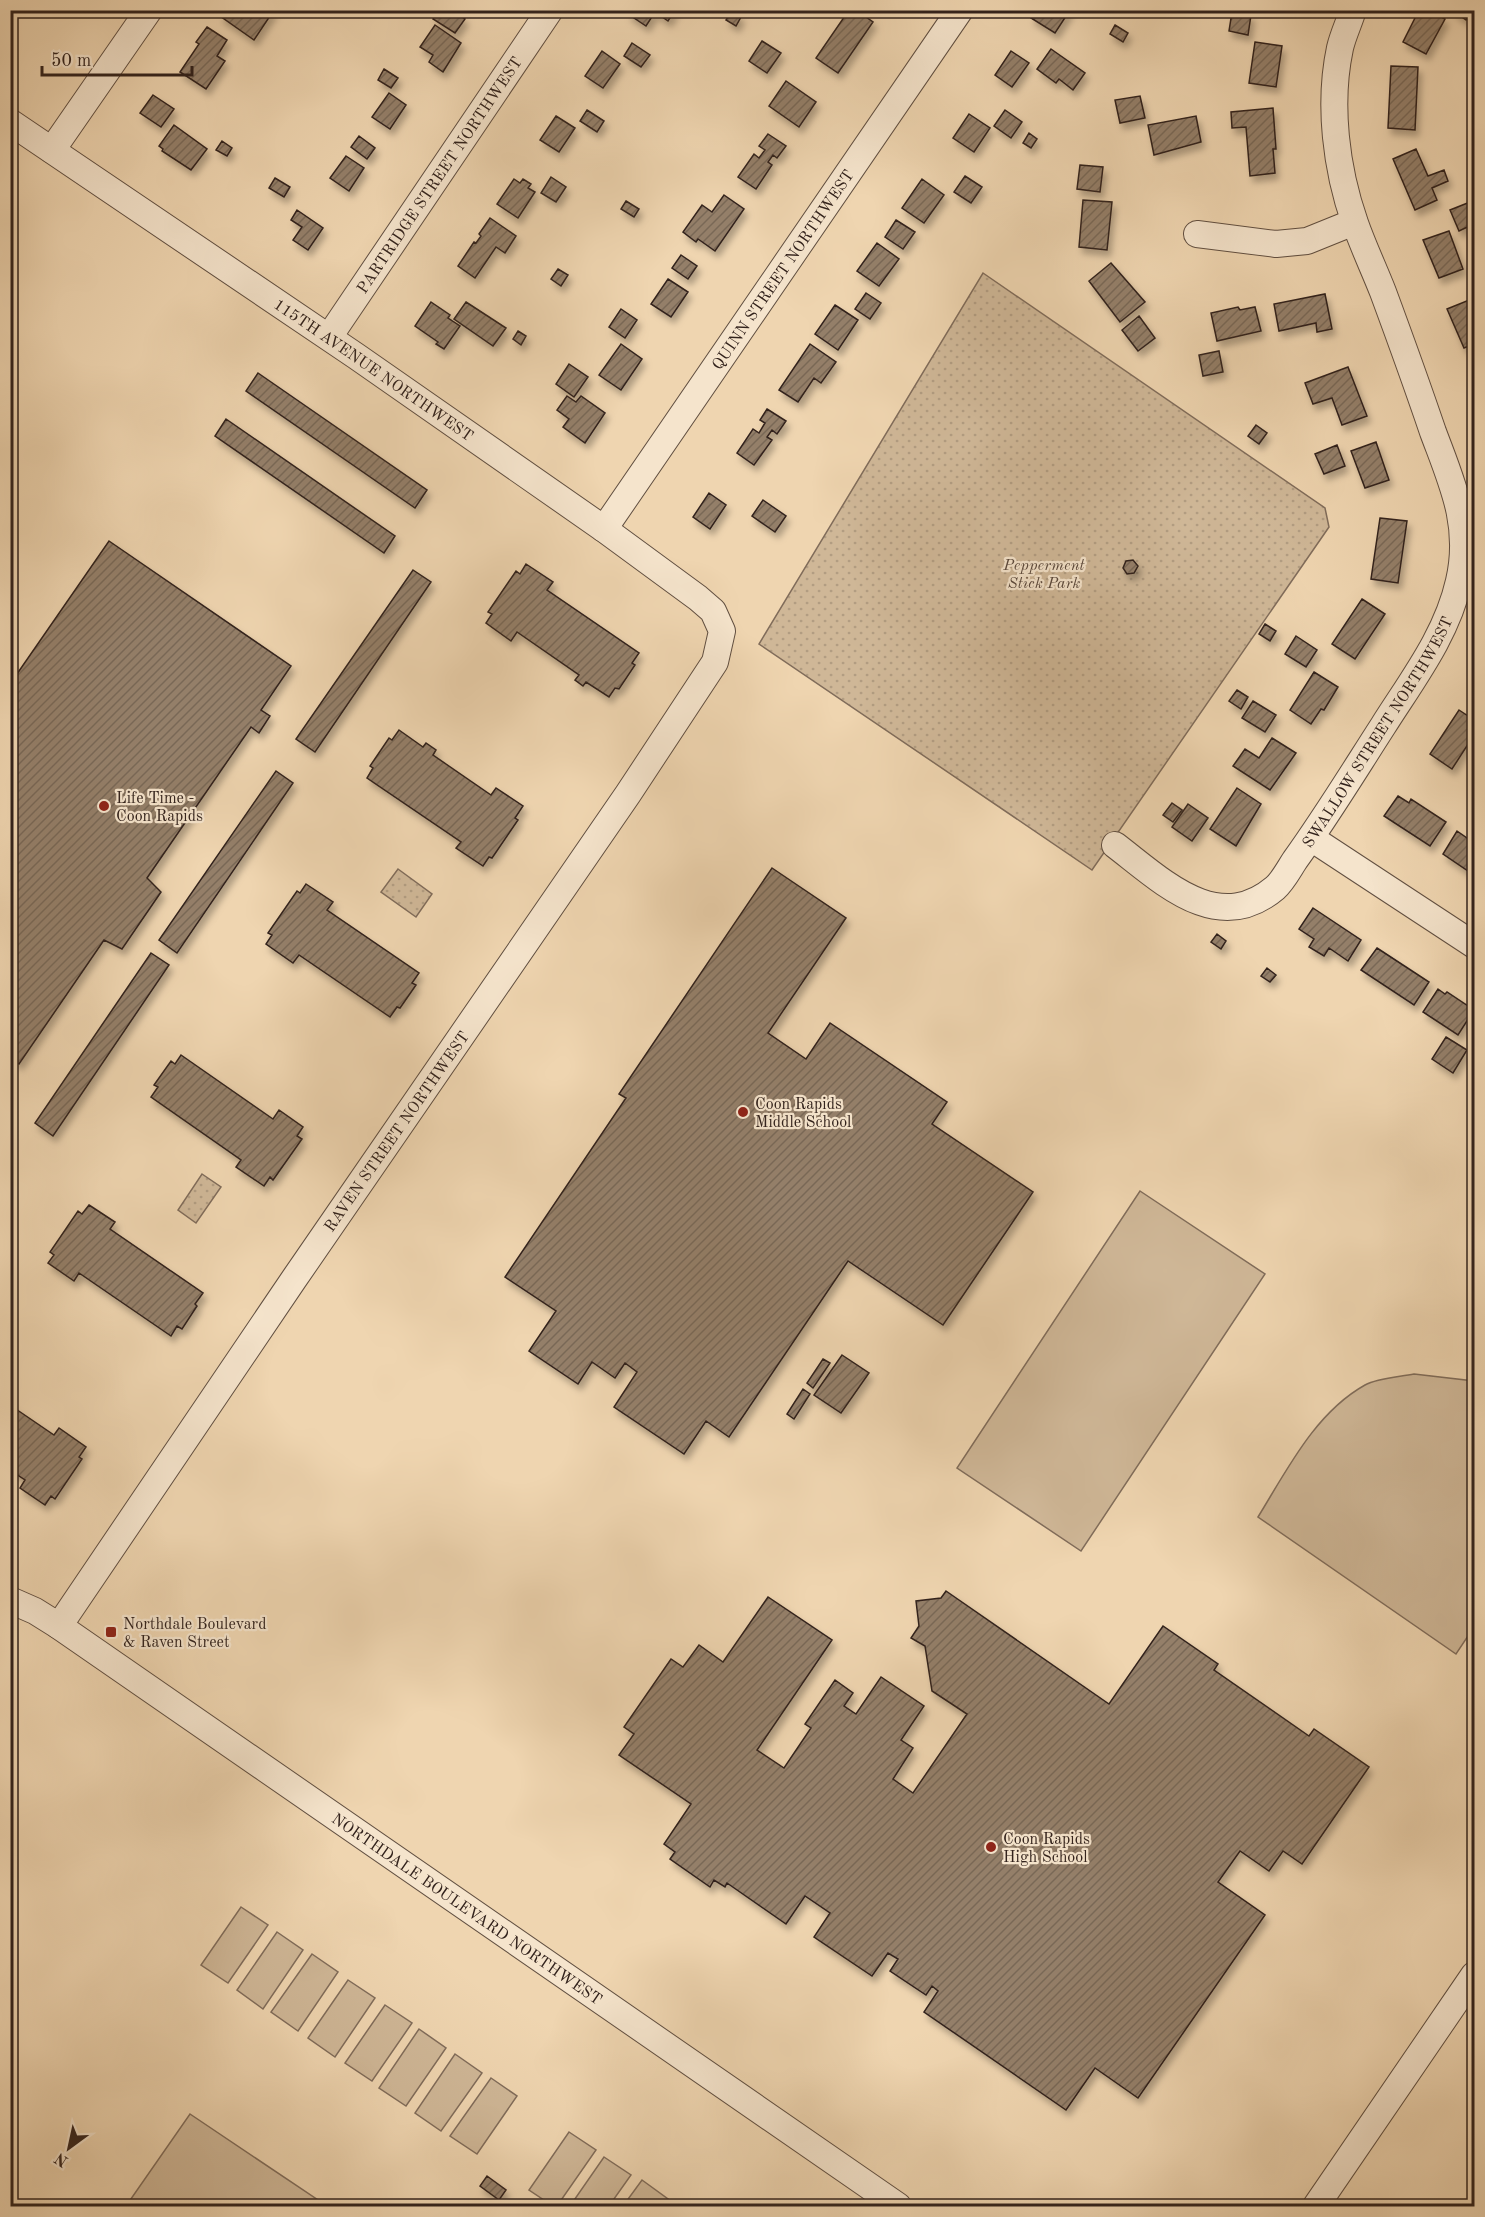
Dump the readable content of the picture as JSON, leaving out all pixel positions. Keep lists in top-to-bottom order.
{
  "streets": {
    "street": [
      "PARTRIDGE STREET NORTHWEST",
      "QUINN STREET NORTHWEST",
      "115TH AVENUE NORTHWEST",
      "SWALLOW STREET NORTHWEST",
      "RAVEN STREET NORTHWEST",
      "NORTHDALE BOULEVARD NORTHWEST"
    ]
  },
  "crossings": [
    ["PARTRIDGE STREET NORTHWEST", "115TH AVENUE NORTHWEST"],
    ["QUINN STREET NORTHWEST", "115TH AVENUE NORTHWEST"],
    ["115TH AVENUE NORTHWEST", "RAVEN STREET NORTHWEST"],
    ["RAVEN STREET NORTHWEST", "NORTHDALE BOULEVARD NORTHWEST"]
  ],
  "parks": ["Pepperment Stick Park"],
  "places": {
    "other": ["Life Time - Coon Rapids", "Coon Rapids Middle School", "Coon Rapids High School"],
    "transit": ["Northdale Boulevard & Raven Street"]
  },
  "scale_bar": "50 m",
  "north": "bottom left"
}
